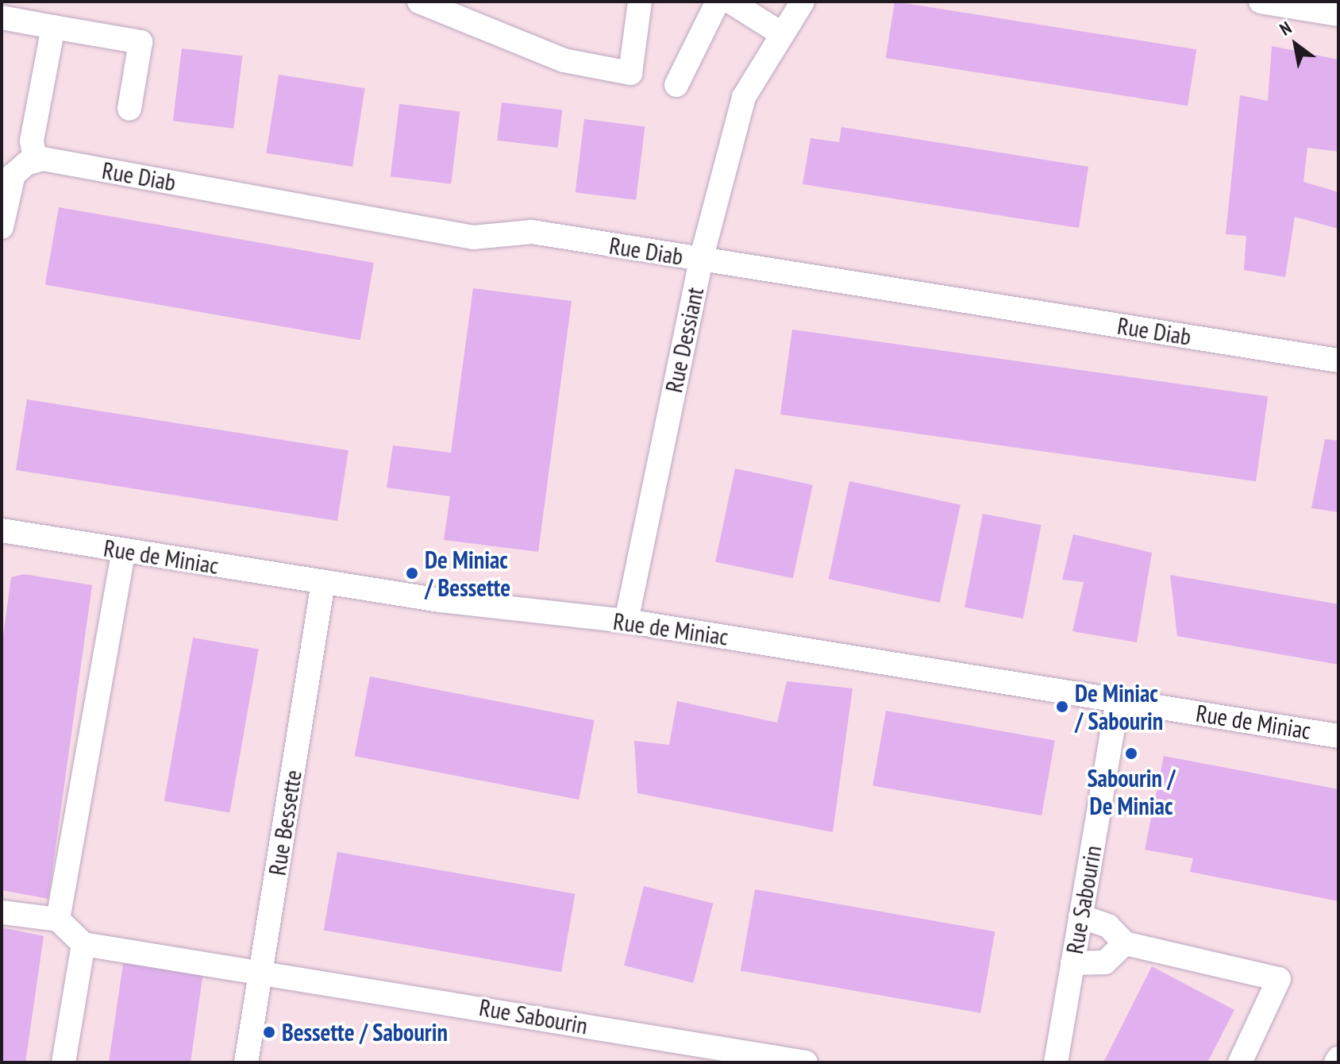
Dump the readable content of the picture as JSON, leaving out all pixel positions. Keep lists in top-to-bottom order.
{
  "streets": {
    "street": [
      "Rue Diab",
      "Rue Dessiant",
      "Rue de Miniac",
      "Rue Bessette",
      "Rue Sabourin"
    ]
  },
  "crossings": [
    ["Rue Diab", "Rue Dessiant"],
    ["Rue Dessiant", "Rue de Miniac"],
    ["Rue de Miniac", "Rue Bessette"],
    ["Rue de Miniac", "Rue Sabourin"],
    ["Rue Bessette", "Rue Sabourin"]
  ],
  "places": [
    "De Miniac / Bessette",
    "De Miniac / Sabourin",
    "Sabourin / De Miniac",
    "Bessette / Sabourin"
  ],
  "north": "top left"
}
